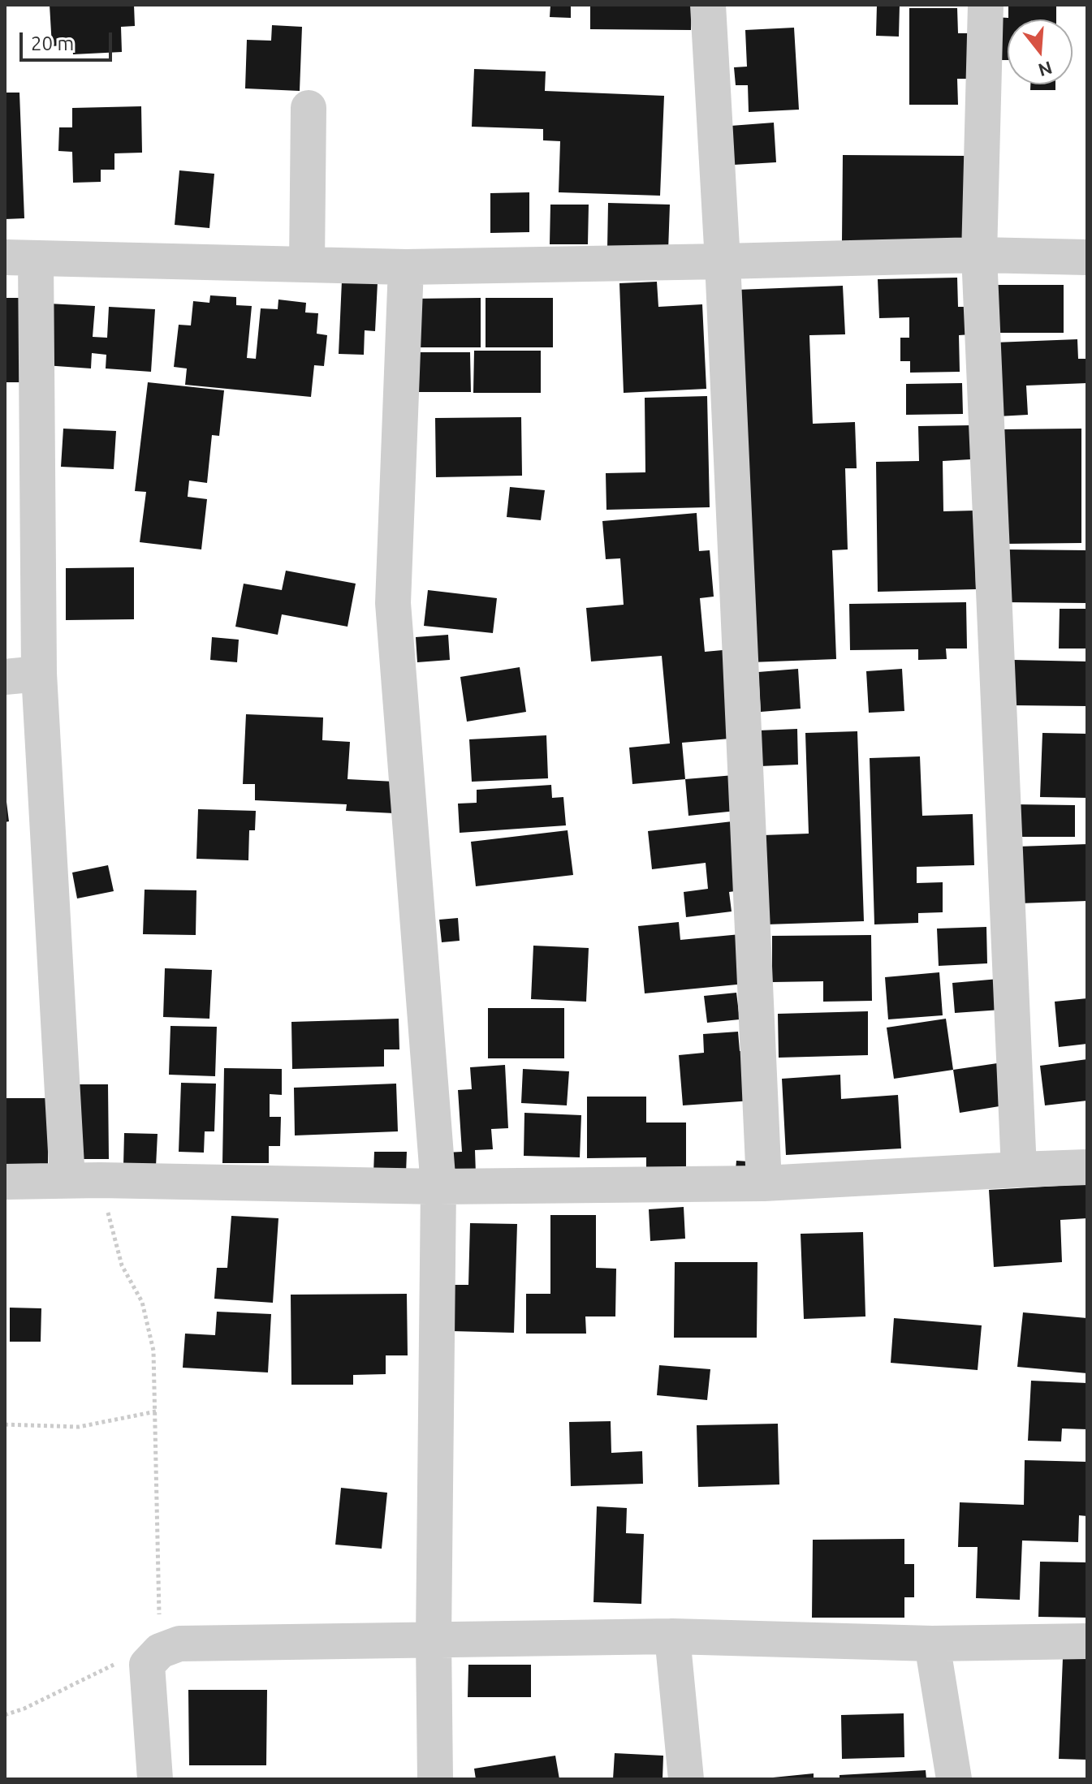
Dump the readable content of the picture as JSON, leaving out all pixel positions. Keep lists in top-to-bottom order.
{
  "scale_bar": "20 m",
  "north": "bottom"
}
